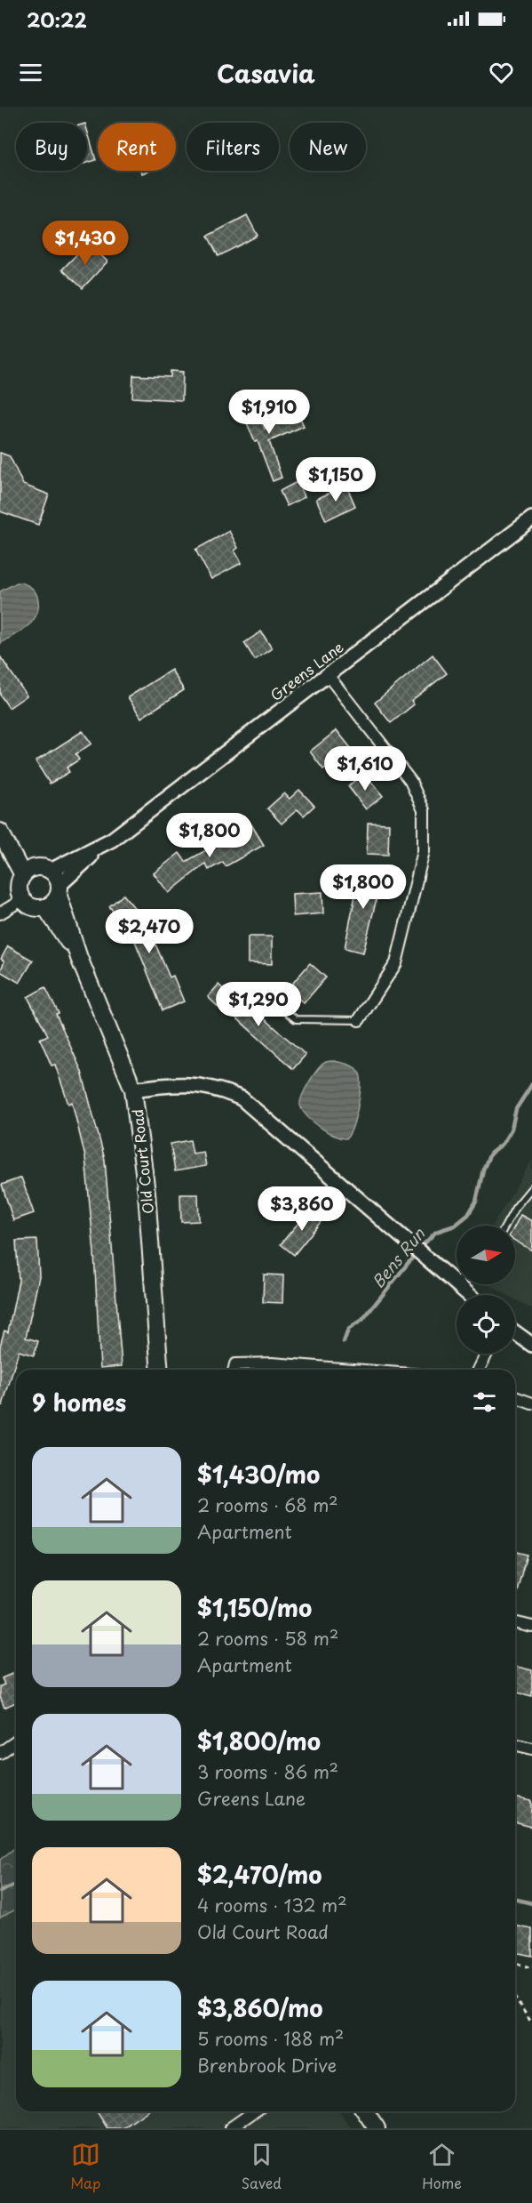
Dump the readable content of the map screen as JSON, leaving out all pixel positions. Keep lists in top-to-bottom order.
{
  "streets": {
    "main road": ["Old Court Road"],
    "street": ["Greens Lane"]
  },
  "crossings": [
    ["Greens Lane", "Old Court Road"]
  ],
  "water": ["Bens Run"],
  "north": "right",
  "page": {
    "status": "20:22",
    "header": "Casavia",
    "chip": [
      "Buy",
      "Rent",
      "Filters",
      "New"
    ],
    "price": [
      "$1,430",
      "$1,910",
      "$1,150",
      "$1,610",
      "$1,800",
      "$1,800",
      "$2,470",
      "$1,290",
      "$3,860"
    ],
    "heading": "9 homes",
    "list": [
      {
        "name": "$1,430/mo",
        "note": "2 rooms · 68 m² · Apartment"
      },
      {
        "name": "$1,150/mo",
        "note": "2 rooms · 58 m² · Apartment"
      },
      {
        "name": "$1,800/mo",
        "note": "3 rooms · 86 m² · Greens Lane"
      },
      {
        "name": "$2,470/mo",
        "note": "4 rooms · 132 m² · Old Court Road"
      },
      {
        "name": "$3,860/mo",
        "note": "5 rooms · 188 m² · Brenbrook Drive"
      }
    ],
    "tabs": ["Map", "Saved", "Home"]
  }
}
